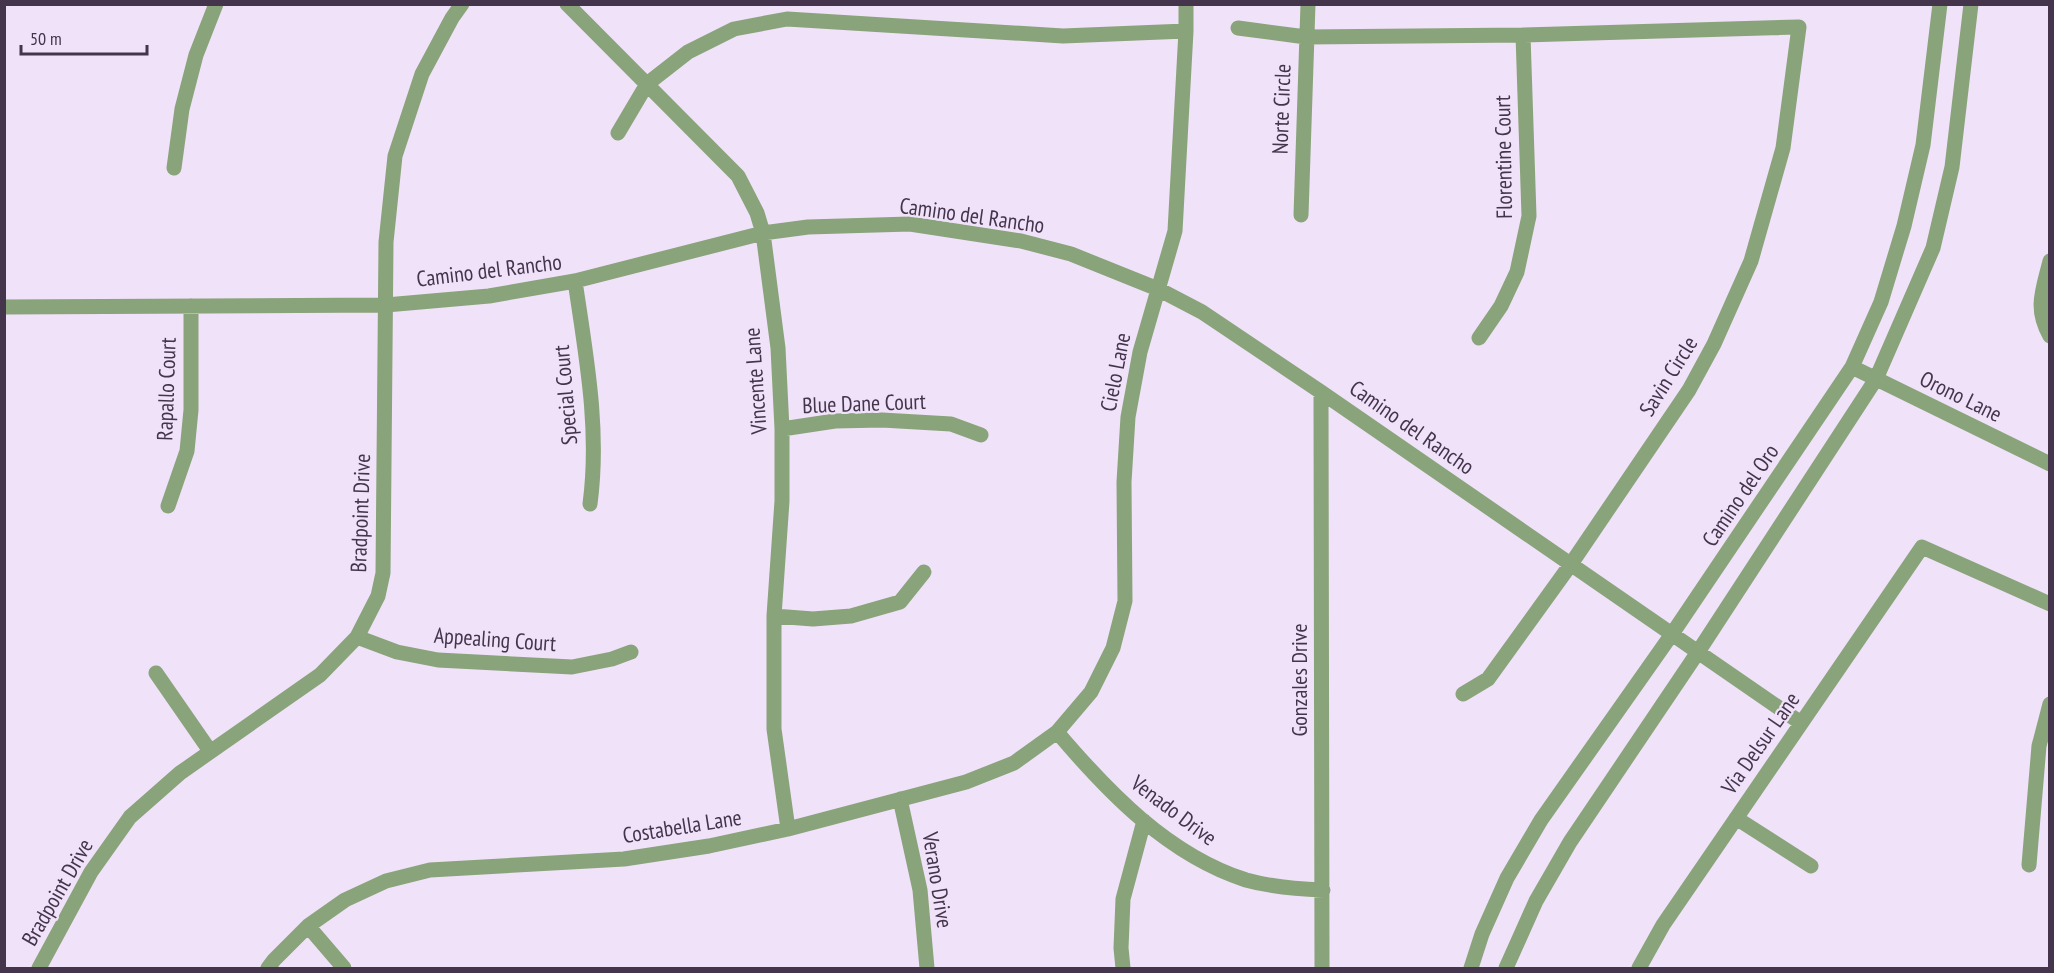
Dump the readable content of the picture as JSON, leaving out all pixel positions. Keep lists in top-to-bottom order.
{
  "streets": {
    "street": [
      "Norte Circle",
      "Florentine Court",
      "Camino del Rancho",
      "Cielo Lane",
      "Savin Circle",
      "Vincente Lane",
      "Rapallo Court",
      "Special Court",
      "Orono Lane",
      "Blue Dane Court",
      "Camino del Oro",
      "Bradpoint Drive",
      "Appealing Court",
      "Gonzales Drive",
      "Via Delsur Lane",
      "Venado Drive",
      "Costabella Lane",
      "Verano Drive"
    ]
  },
  "crossings": [
    ["Florentine Court", "Savin Circle"],
    ["Camino del Rancho", "Cielo Lane"],
    ["Camino del Rancho", "Savin Circle"],
    ["Camino del Rancho", "Vincente Lane"],
    ["Camino del Rancho", "Rapallo Court"],
    ["Camino del Rancho", "Special Court"],
    ["Camino del Rancho", "Camino del Oro"],
    ["Camino del Rancho", "Bradpoint Drive"],
    ["Camino del Rancho", "Gonzales Drive"],
    ["Camino del Rancho", "Via Delsur Lane"],
    ["Cielo Lane", "Venado Drive"],
    ["Cielo Lane", "Costabella Lane"],
    ["Vincente Lane", "Blue Dane Court"],
    ["Vincente Lane", "Costabella Lane"],
    ["Orono Lane", "Camino del Oro"],
    ["Bradpoint Drive", "Appealing Court"],
    ["Gonzales Drive", "Venado Drive"],
    ["Venado Drive", "Costabella Lane"],
    ["Costabella Lane", "Verano Drive"]
  ],
  "scale_bar": "50 m"
}
